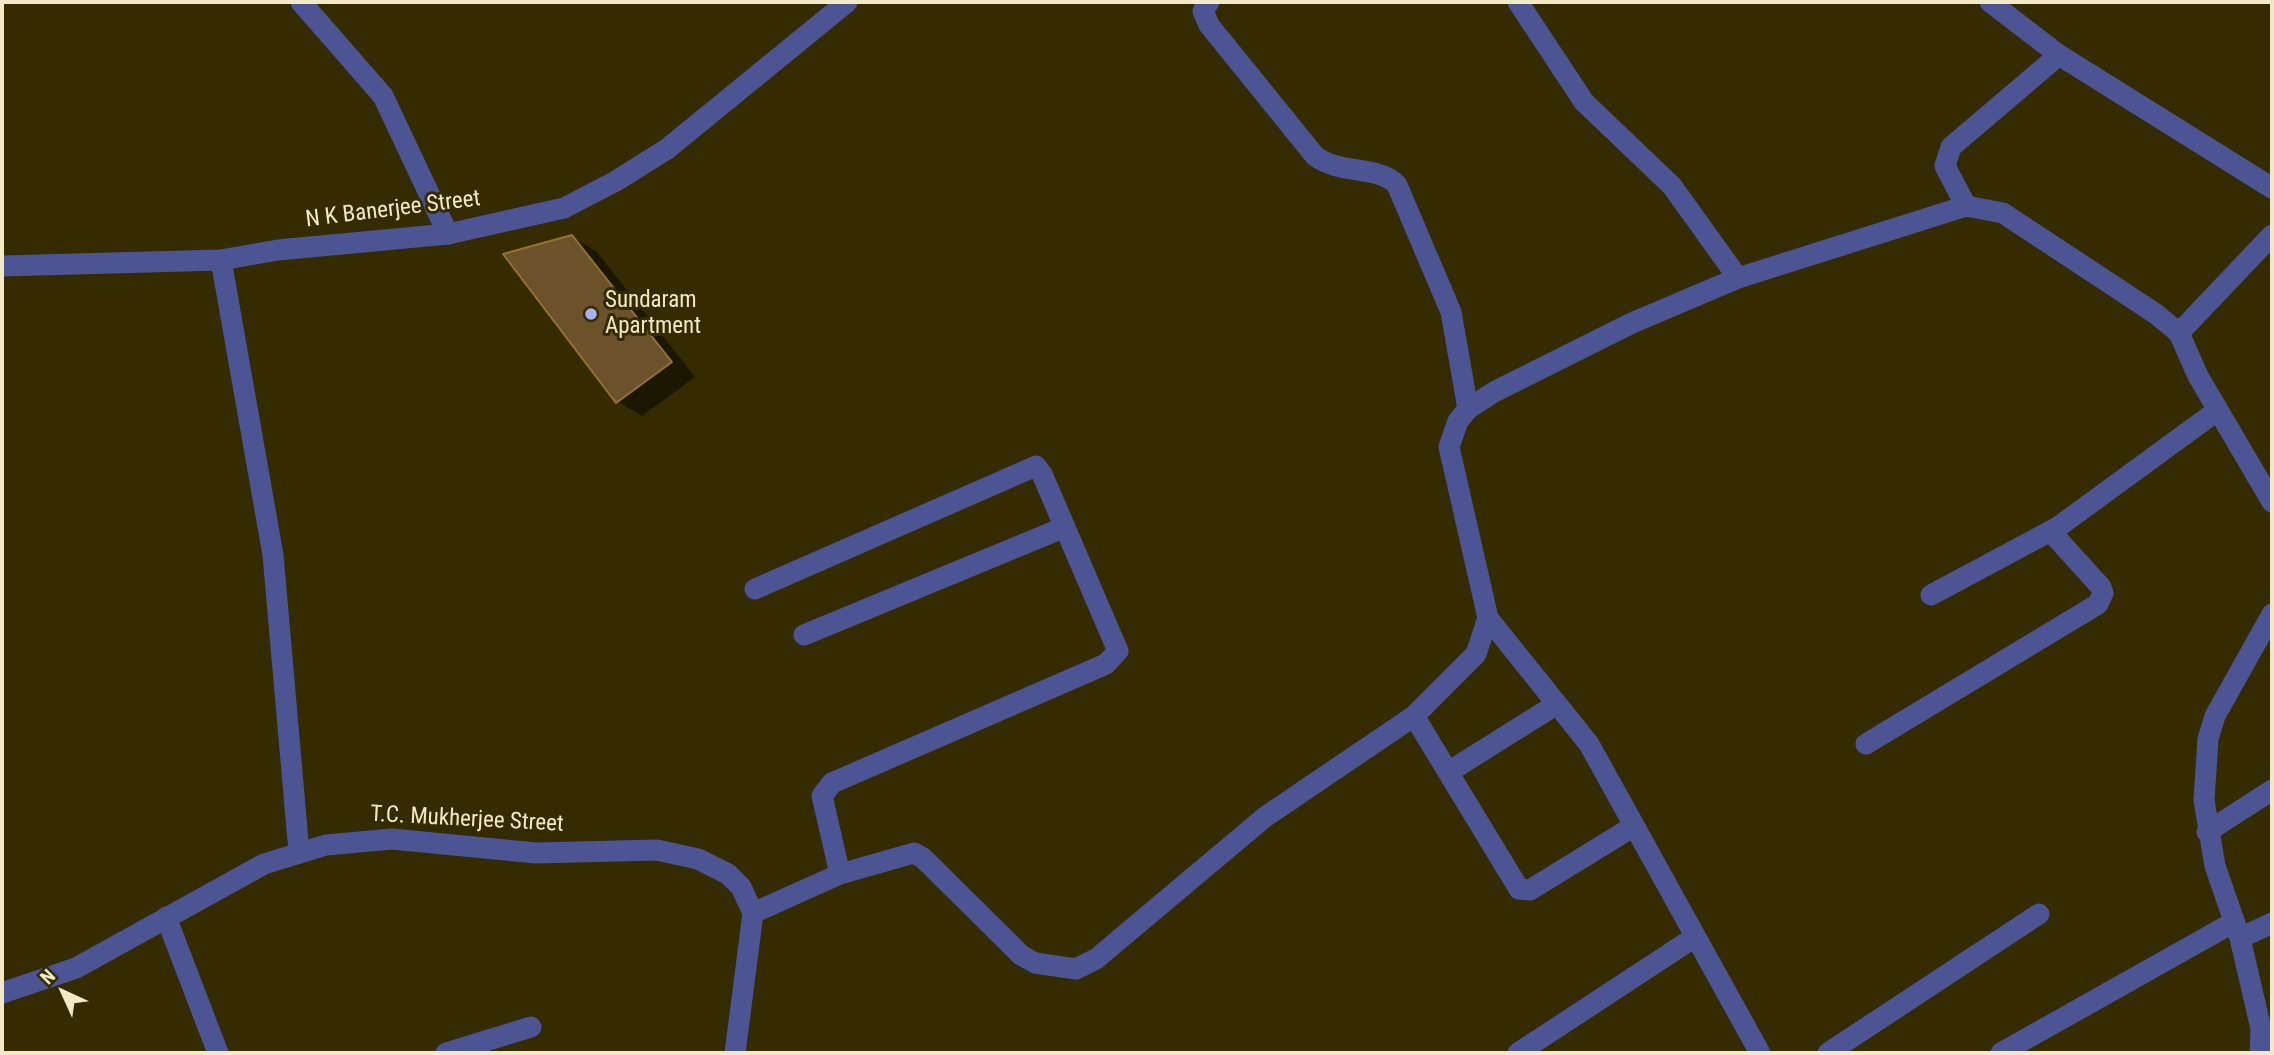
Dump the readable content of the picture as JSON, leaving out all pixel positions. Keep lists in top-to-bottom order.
{
  "streets": {
    "street": ["N K Banerjee Street", "T.C. Mukherjee Street"]
  },
  "places": ["Sundaram Apartment"],
  "north": "top left"
}
